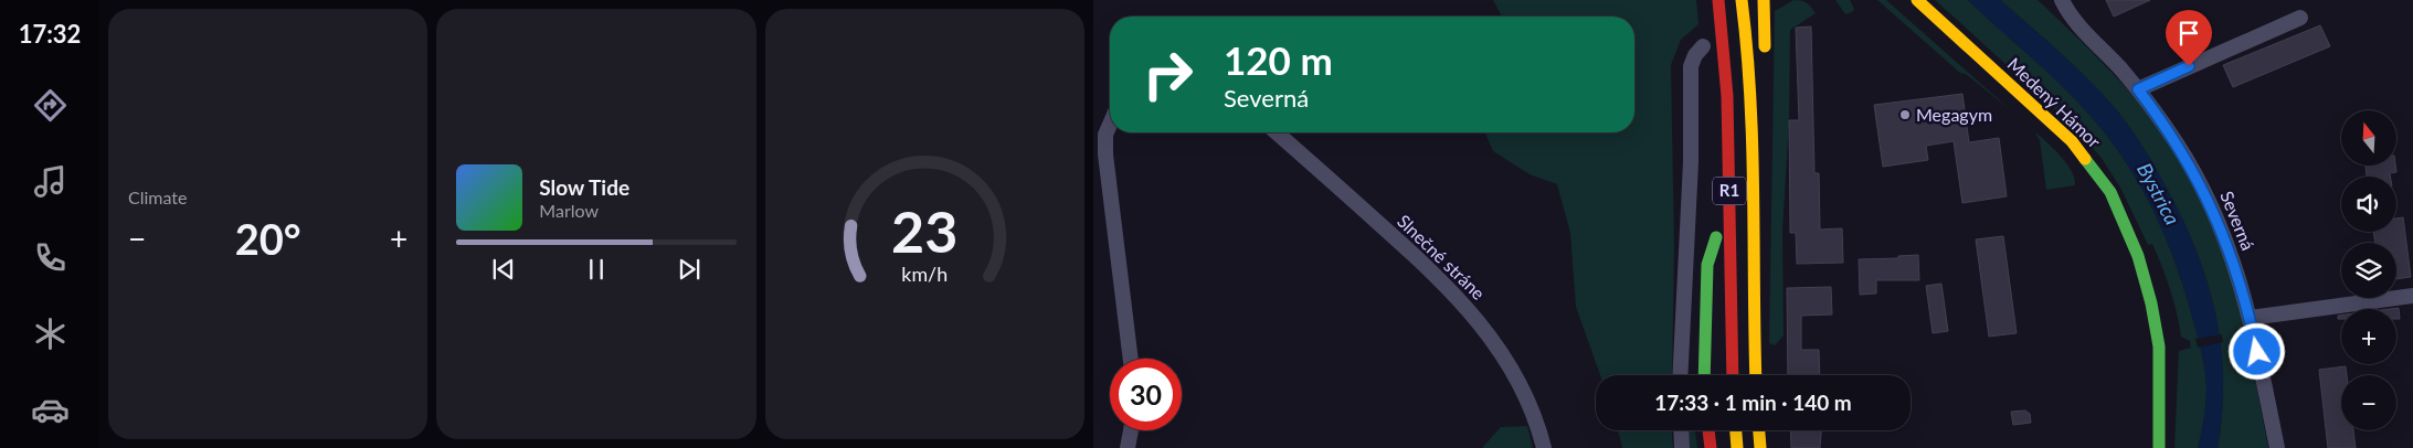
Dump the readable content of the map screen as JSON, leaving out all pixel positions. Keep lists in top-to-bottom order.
{
  "streets": {
    "main road": ["Medený Hámor", "R1"],
    "street": ["Severná", "Slnečné stráne"]
  },
  "water": ["Bystrica"],
  "places": ["Megagym"],
  "north": "top",
  "page": {
    "tabs": "17:32",
    "tile": "Climate",
    "turn": ["120 m", "Severná"],
    "map_buttons": ["+", "−"],
    "song": ["Slow Tide", "Marlow"],
    "heat": ["−", "20°", "+"],
    "limit": "30",
    "trip": "17:33 · 1 min · 140 m",
    "gauge": ["23", "km/h"]
  }
}
